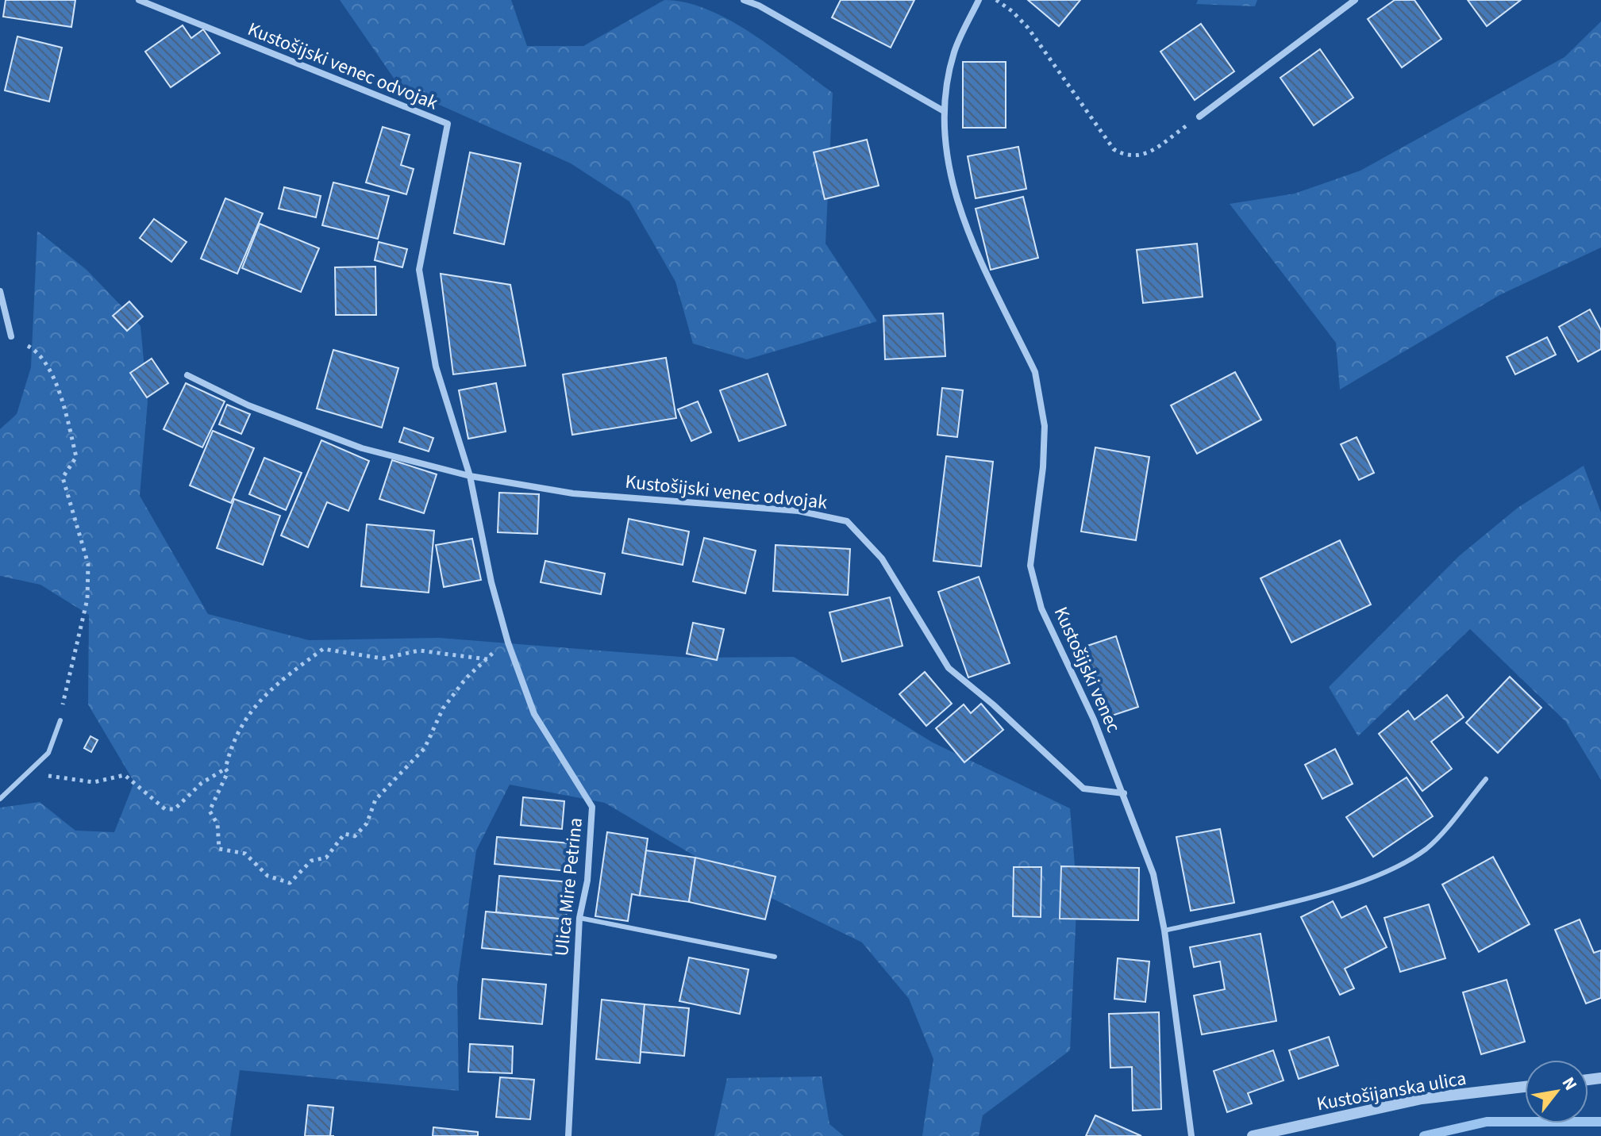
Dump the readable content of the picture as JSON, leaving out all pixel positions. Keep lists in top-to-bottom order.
{
  "streets": {
    "street": [
      "Kustošijski venec odvojak",
      "Kustošijski venec",
      "Ulica Mire Petrina",
      "Kustošijanska ulica"
    ]
  },
  "crossings": [
    ["Kustošijski venec odvojak", "Kustošijski venec"],
    ["Kustošijski venec odvojak", "Ulica Mire Petrina"]
  ],
  "north": "top right"
}
